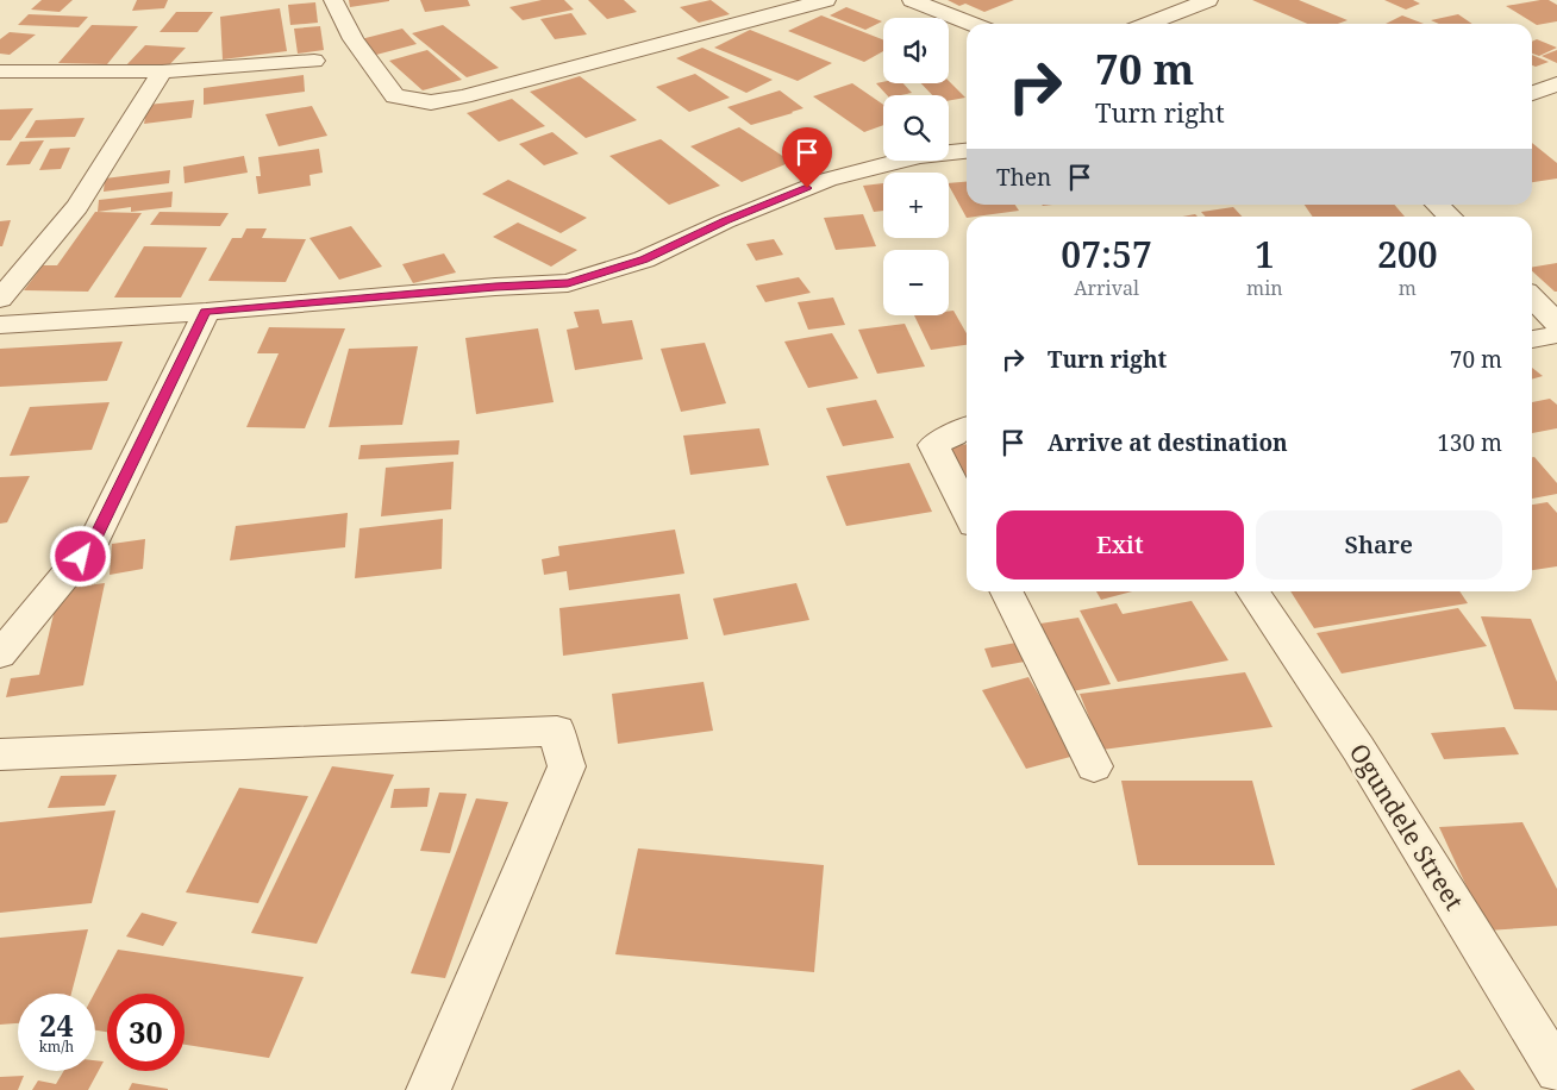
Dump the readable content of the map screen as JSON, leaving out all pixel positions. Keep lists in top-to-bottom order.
{
  "streets": {
    "street": ["Ogundele Street"]
  },
  "page": {
    "map_buttons": ["+", "−"],
    "turn": ["70 m", "Turn right"],
    "then": "Then",
    "eta": [
      "07:57",
      "Arrival",
      "1",
      "min",
      "200",
      "m"
    ],
    "list": [
      {
        "name": "Turn right",
        "value": "70 m"
      },
      {
        "name": "Arrive at destination",
        "value": "130 m"
      }
    ],
    "buttons": ["Exit", "Share"],
    "speed": "24 km/h",
    "limit": "30"
  }
}
